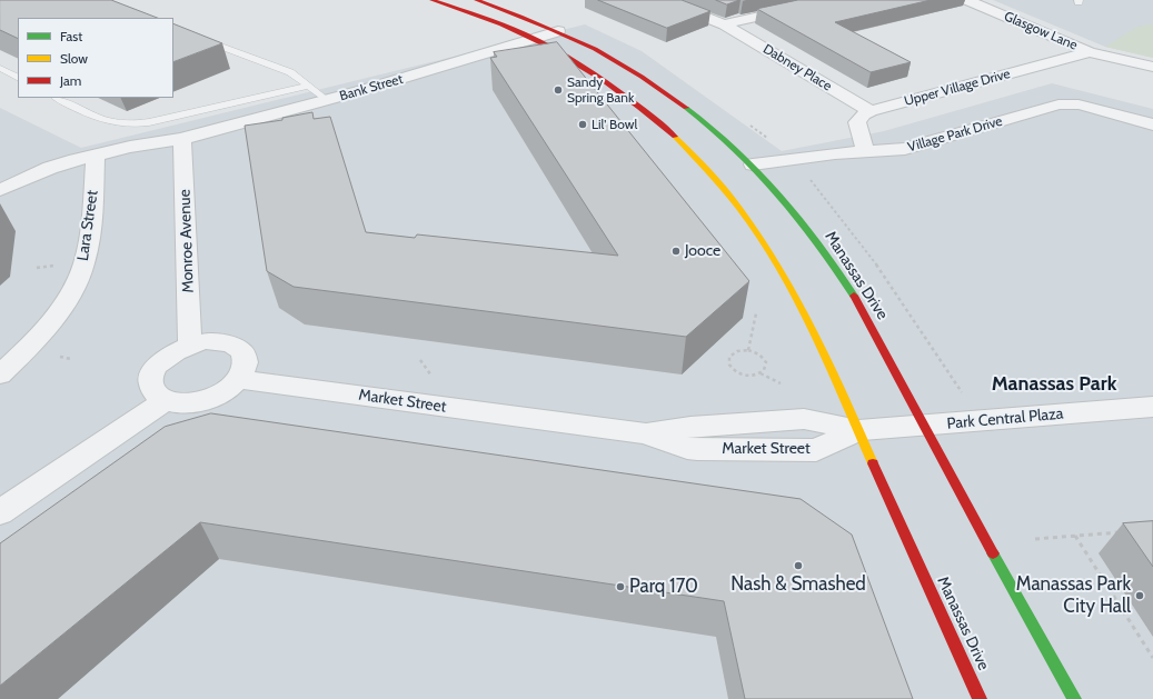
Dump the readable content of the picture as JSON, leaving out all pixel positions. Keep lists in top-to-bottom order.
{
  "streets": {
    "main road": ["Manassas Drive"],
    "street": [
      "Glasgow Lane",
      "Dabney Place",
      "Bank Street",
      "Upper Village Drive",
      "Village Park Drive",
      "Lara Street",
      "Monroe Avenue",
      "Market Street",
      "Park Central Plaza"
    ]
  },
  "crossings": [
    ["Glasgow Lane", "Upper Village Drive"],
    ["Dabney Place", "Upper Village Drive"],
    ["Bank Street", "Monroe Avenue"],
    ["Bank Street", "Manassas Drive"],
    ["Village Park Drive", "Manassas Drive"],
    ["Monroe Avenue", "Market Street"],
    ["Manassas Drive", "Market Street"],
    ["Manassas Drive", "Park Central Plaza"],
    ["Market Street", "Park Central Plaza"]
  ],
  "districts": ["Manassas Park"],
  "places": [
    "Sandy Spring Bank",
    "Lil' Bowl",
    "Jooce",
    "Nash & Smashed",
    "Parq 170",
    "Manassas Park City Hall"
  ],
  "legend": ["Fast", "Slow", "Jam"]
}
